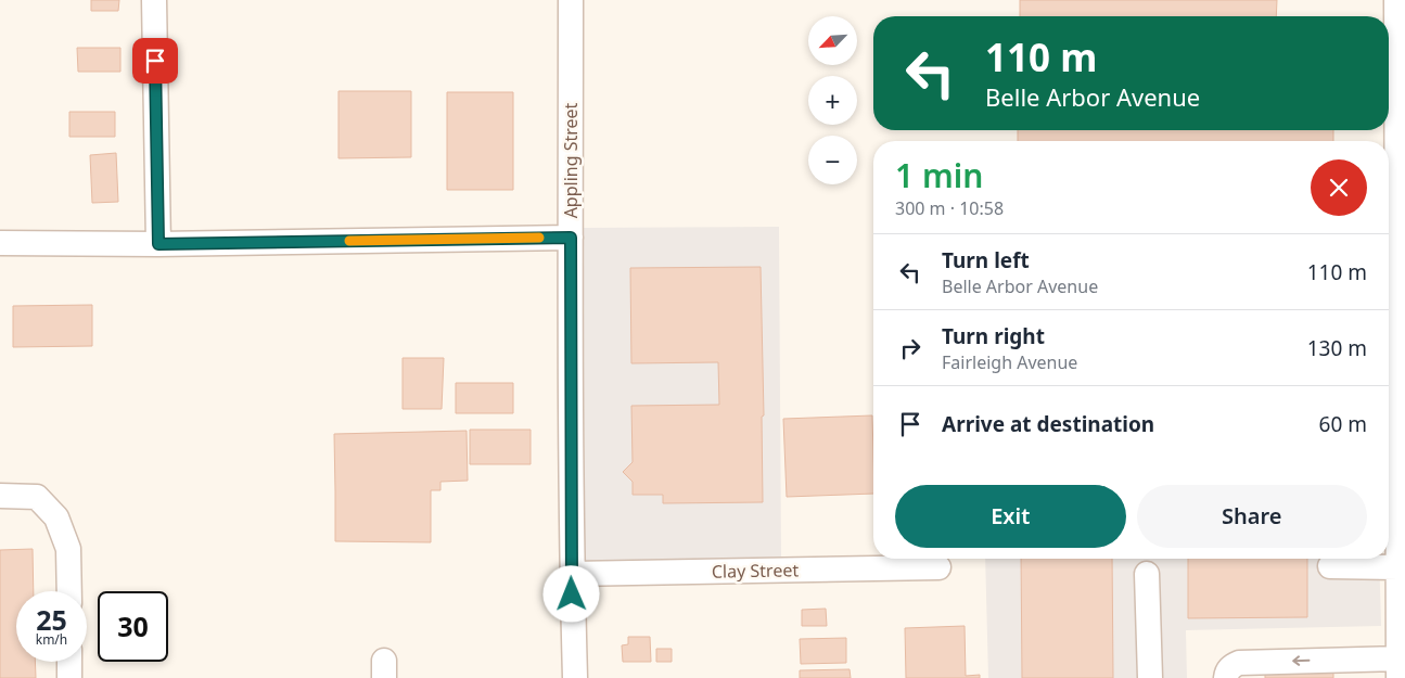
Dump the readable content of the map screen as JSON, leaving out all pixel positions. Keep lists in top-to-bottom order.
{
  "streets": {
    "street": ["Appling Street", "Clay Street"]
  },
  "crossings": [
    ["Appling Street", "Clay Street"]
  ],
  "north": "bottom left",
  "page": {
    "map_buttons": ["+", "−"],
    "turn": ["110 m", "Belle Arbor Avenue"],
    "heading": ["1 min", "300 m · 10:58"],
    "list": [
      {
        "name": "Turn left",
        "note": "Belle Arbor Avenue",
        "value": "110 m"
      },
      {
        "name": "Turn right",
        "note": "Fairleigh Avenue",
        "value": "130 m"
      },
      {
        "name": "Arrive at destination",
        "value": "60 m"
      }
    ],
    "buttons": ["Exit", "Share"],
    "speed": "25 km/h",
    "limit": "30"
  }
}
